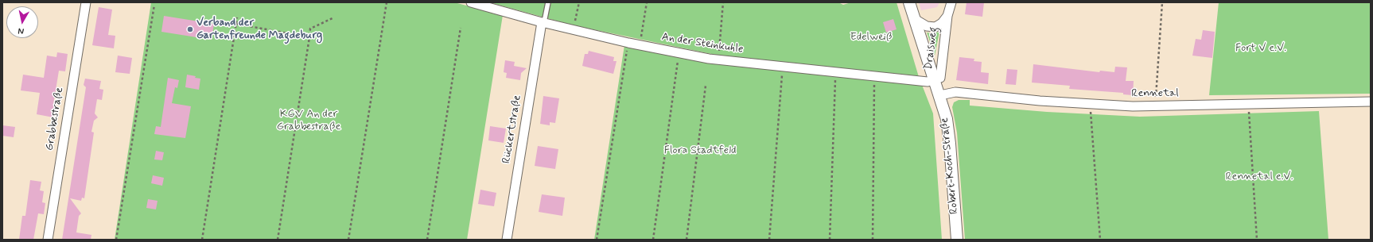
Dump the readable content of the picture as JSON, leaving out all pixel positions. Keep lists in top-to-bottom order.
{
  "streets": {
    "street": [
      "An der Steinkuhle",
      "Draisweg",
      "Rennetal",
      "Grabbestraße",
      "Rückertstraße",
      "Robert-Koch-Straße"
    ]
  },
  "crossings": [
    ["An der Steinkuhle", "Draisweg"],
    ["An der Steinkuhle", "Rückertstraße"],
    ["An der Steinkuhle", "Robert-Koch-Straße"],
    ["Draisweg", "Robert-Koch-Straße"],
    ["Rennetal", "Robert-Koch-Straße"]
  ],
  "parks": [
    "Edelweiß",
    "Fort V e.V.",
    "KGV An der Grabbestraße",
    "Flora Stadtfeld",
    "Rennetal e.V."
  ],
  "places": ["Verband der Gartenfreunde Magdeburg"],
  "north": "bottom"
}
